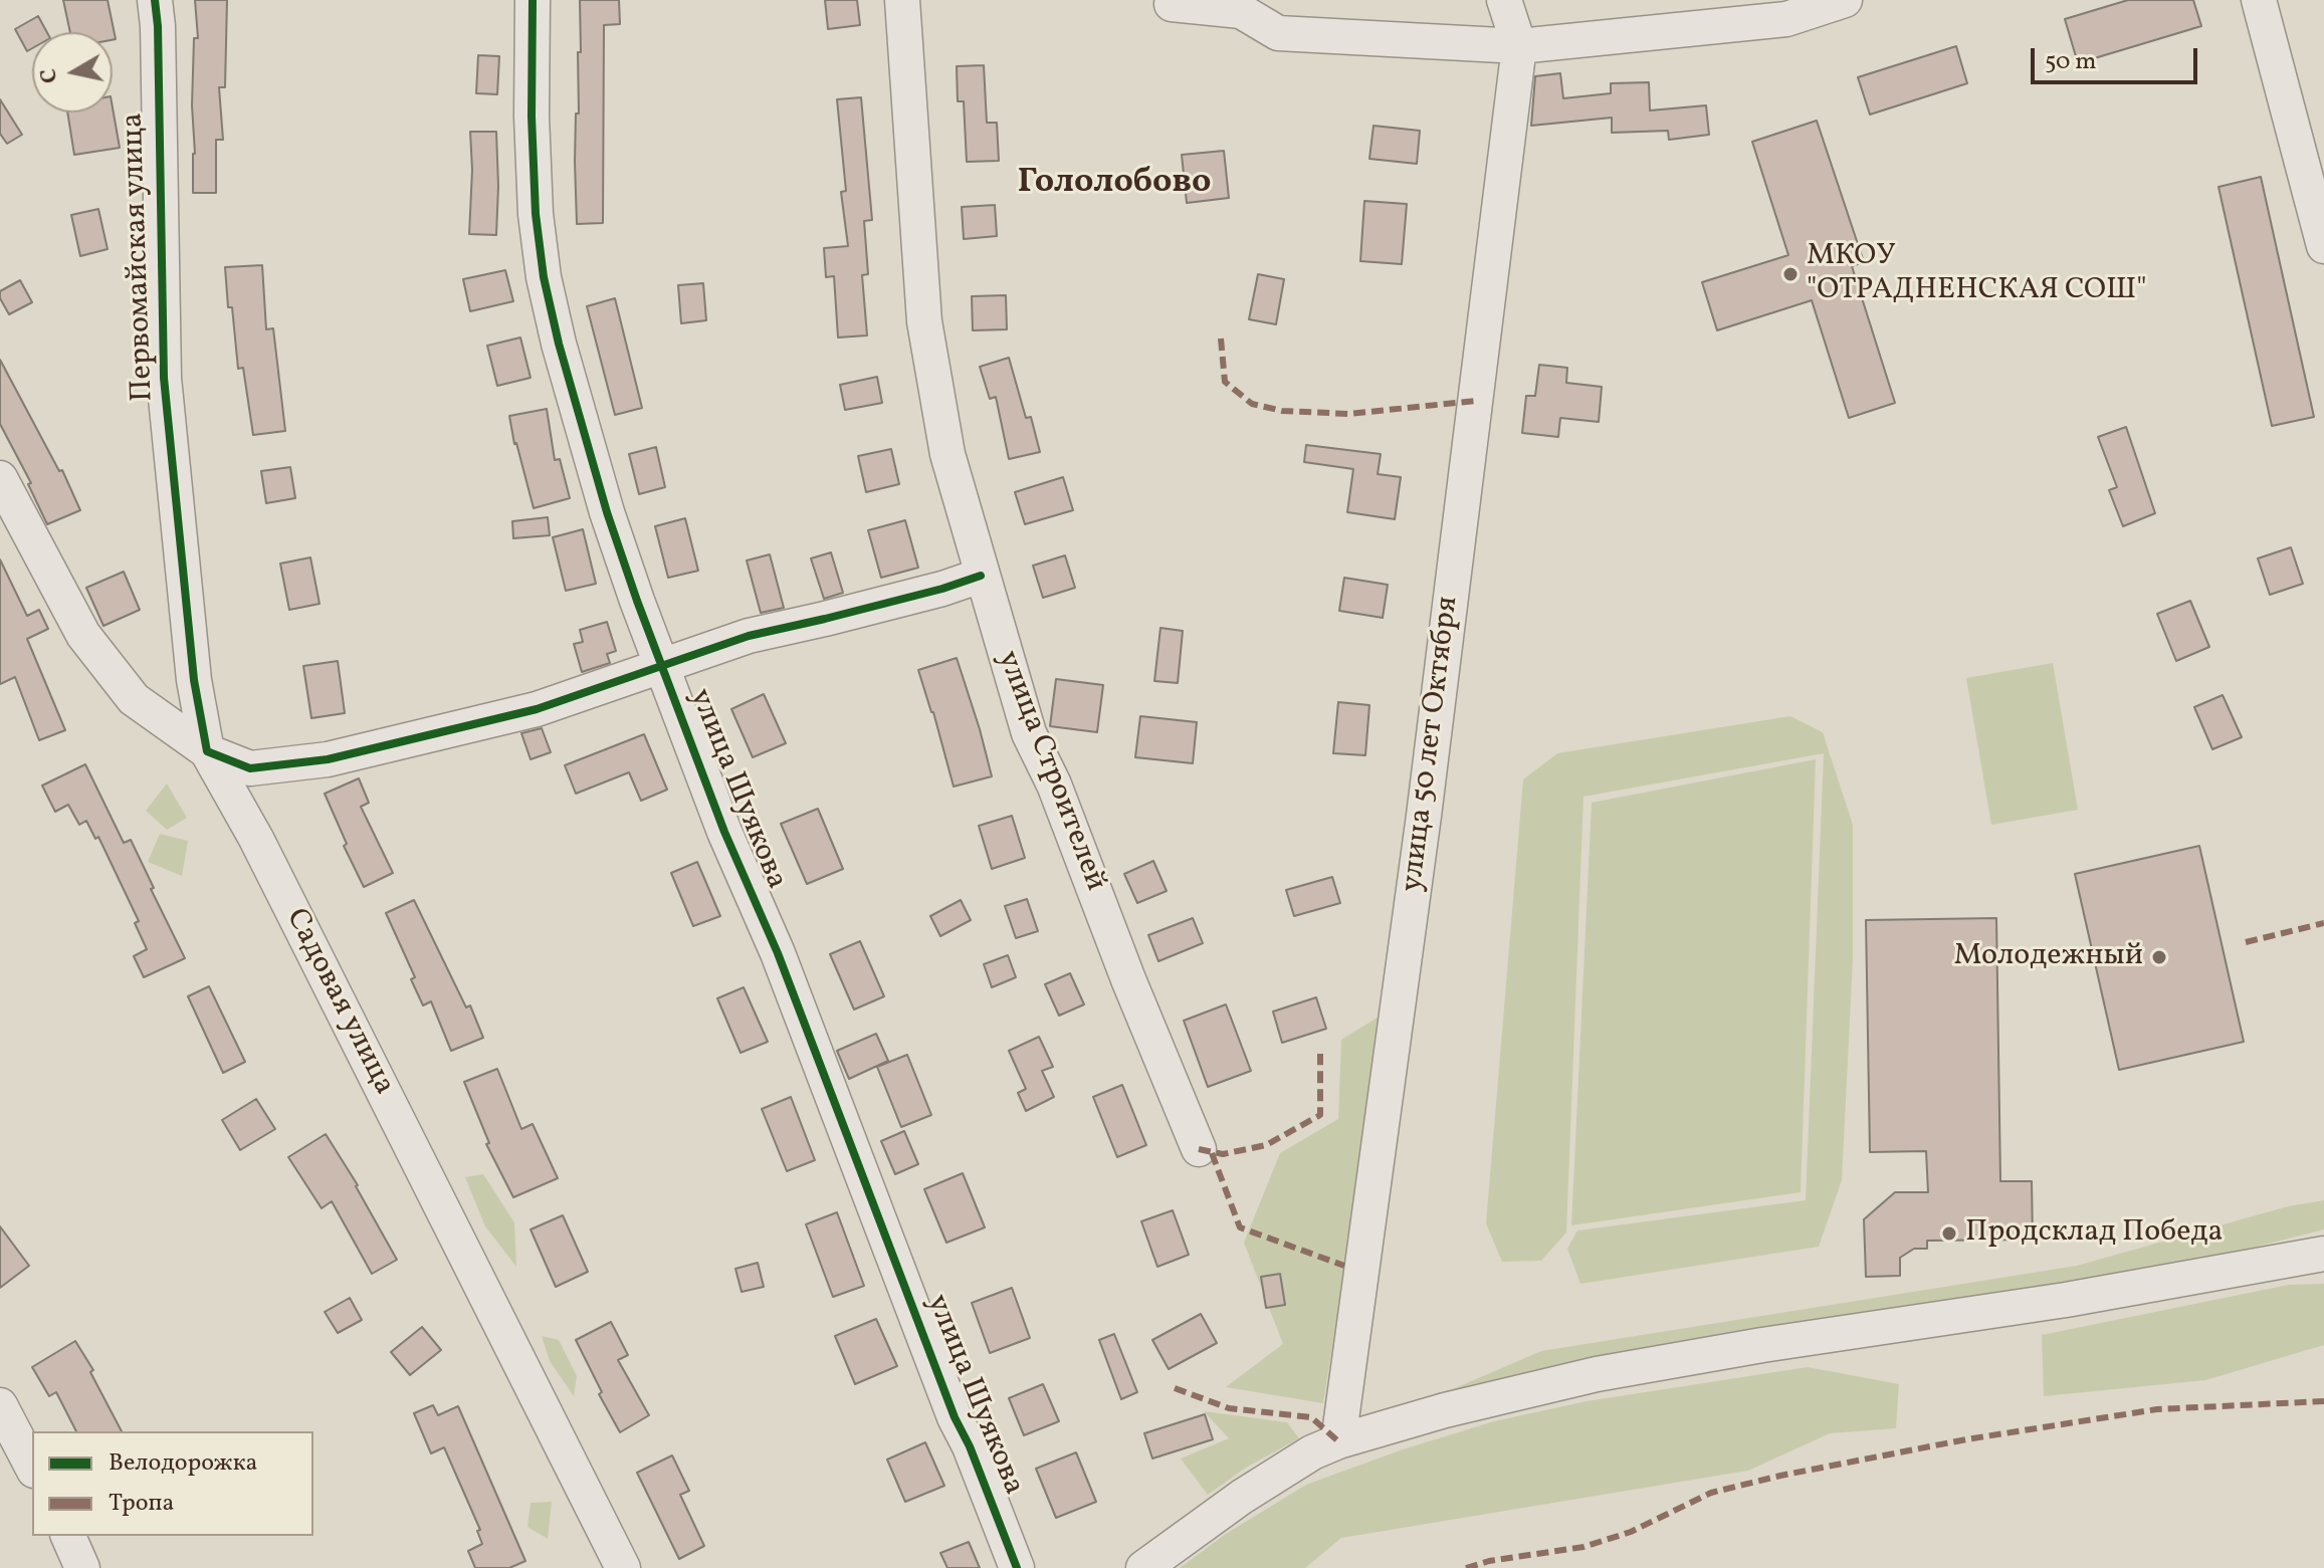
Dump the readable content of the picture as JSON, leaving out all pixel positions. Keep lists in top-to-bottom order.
{
  "streets": {
    "street": [
      "Первомайская улица",
      "улица 50 лет Октября",
      "улица Строителей",
      "улица Шуякова",
      "Садовая улица"
    ]
  },
  "crossings": [
    ["Первомайская улица", "Садовая улица"]
  ],
  "districts": ["Гололобово"],
  "places": ["МКОУ \"ОТРАДНЕНСКАЯ СОШ\"", "Молодежный", "Продсклад Победа"],
  "legend": ["Велодорожка", "Тропа"],
  "scale_bar": "50 m",
  "north": "left"
}
